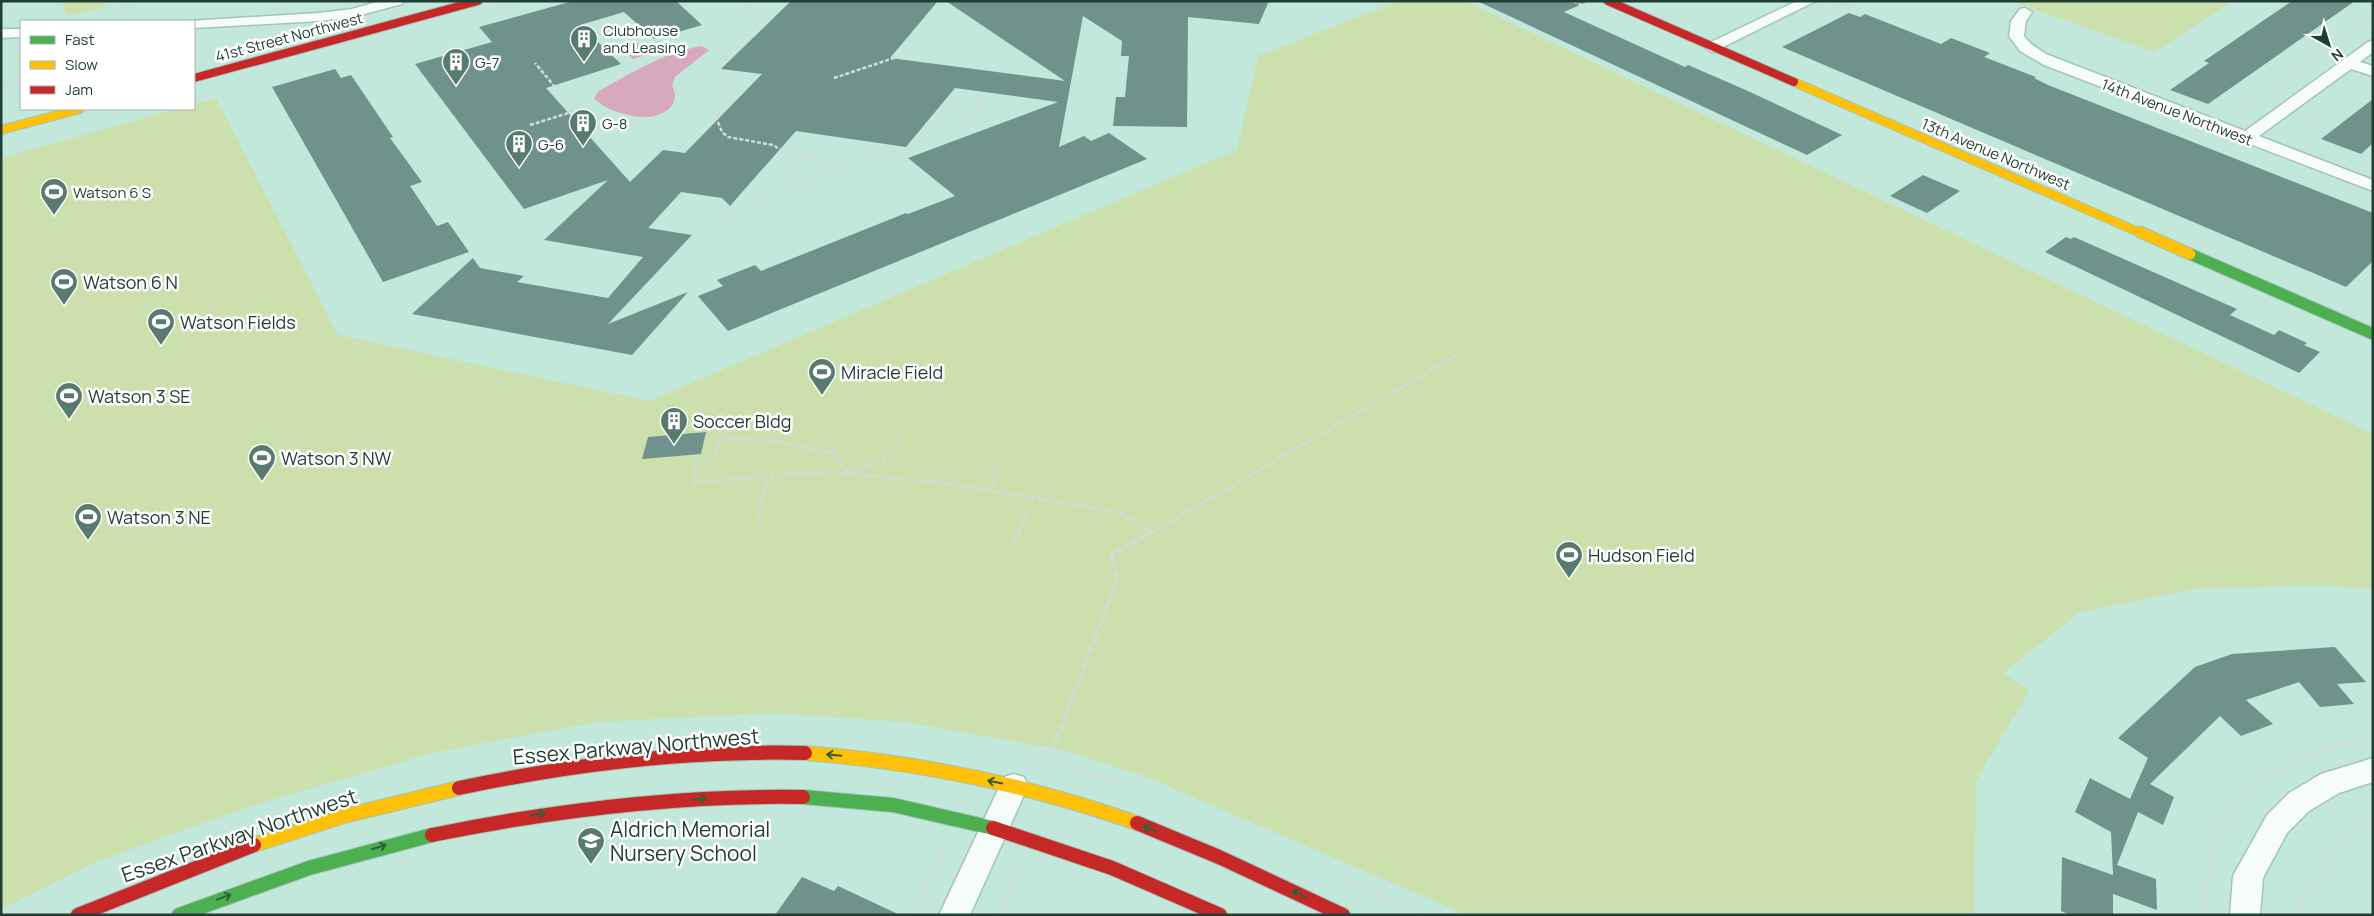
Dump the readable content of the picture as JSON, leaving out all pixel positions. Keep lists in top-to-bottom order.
{
  "streets": {
    "street": [
      "41st Street Northwest",
      "14th Avenue Northwest",
      "13th Avenue Northwest",
      "Essex Parkway Northwest"
    ]
  },
  "places": {
    "building": [
      "Clubhouse and Leasing",
      "G-7",
      "G-8",
      "G-6",
      "Soccer Bldg"
    ],
    "sports": [
      "Watson 6 S",
      "Watson 6 N",
      "Watson Fields",
      "Miracle Field",
      "Watson 3 SE",
      "Watson 3 NW",
      "Watson 3 NE",
      "Hudson Field"
    ],
    "school or university": ["Aldrich Memorial Nursery School"]
  },
  "legend": ["Fast", "Slow", "Jam"],
  "north": "bottom right"
}
